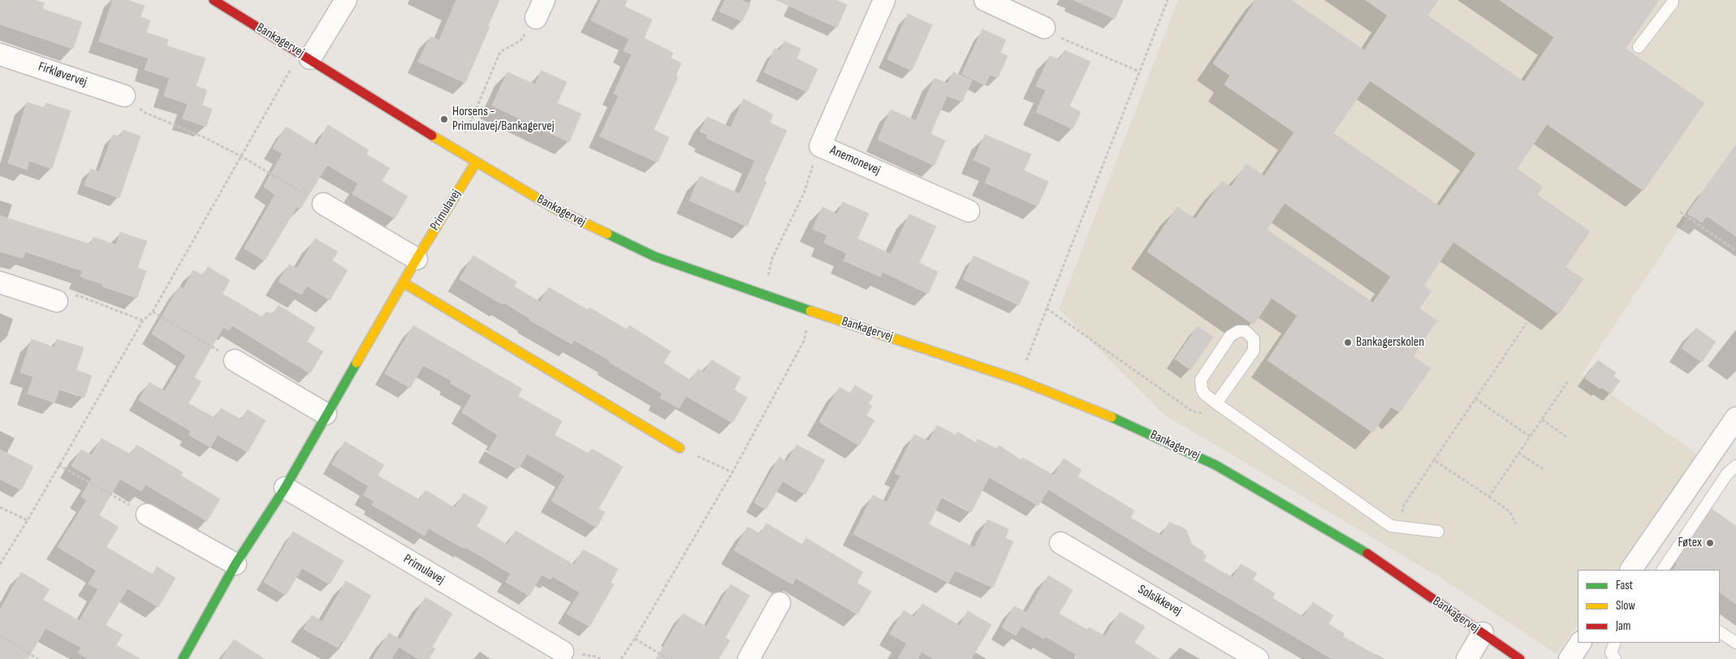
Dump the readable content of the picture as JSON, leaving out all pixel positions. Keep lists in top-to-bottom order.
{
  "streets": {
    "street": [
      "Bankagervej",
      "Firkløvervej",
      "Anemonevej",
      "Primulavej",
      "Solsikkevej"
    ]
  },
  "crossings": [
    ["Bankagervej", "Primulavej"]
  ],
  "places": ["Horsens - Primulavej/Bankagervej", "Bankagerskolen", "Føtex"],
  "legend": ["Fast", "Slow", "Jam"]
}
